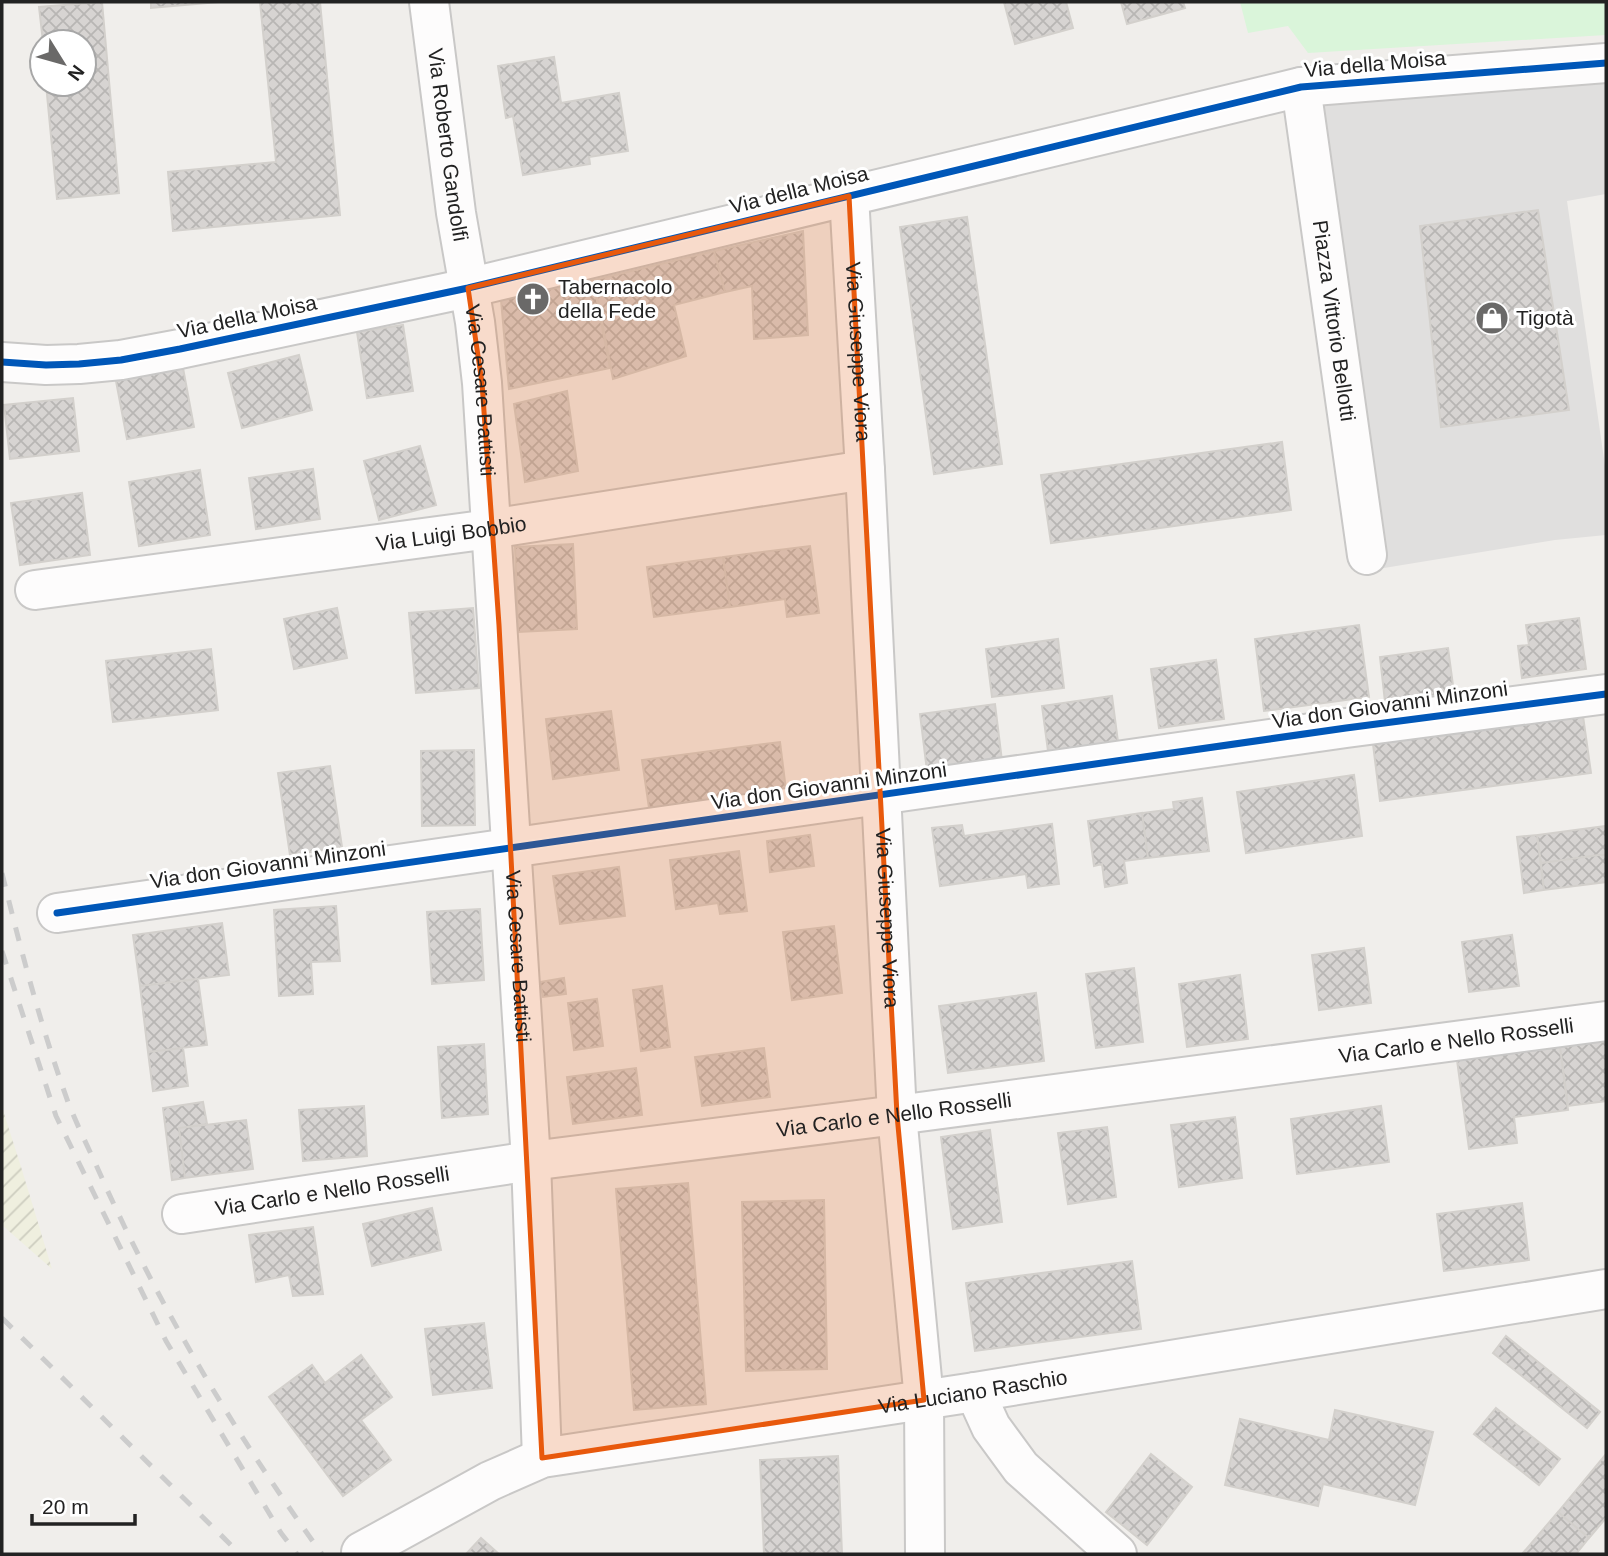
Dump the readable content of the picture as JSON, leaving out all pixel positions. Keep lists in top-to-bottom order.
{
  "streets": {
    "street": [
      "Via della Moisa",
      "Via Roberto Gandolfi",
      "Piazza Vittorio Bellotti",
      "Via Giuseppe Viora",
      "Via Cesare Battisti",
      "Via Luigi Bobbio",
      "Via don Giovanni Minzoni",
      "Via Carlo e Nello Rosselli",
      "Via Luciano Raschio"
    ]
  },
  "crossings": [
    ["Via della Moisa", "Via Roberto Gandolfi"],
    ["Via della Moisa", "Piazza Vittorio Bellotti"],
    ["Via della Moisa", "Via Giuseppe Viora"],
    ["Via della Moisa", "Via Cesare Battisti"],
    ["Via Roberto Gandolfi", "Via Cesare Battisti"],
    ["Via Giuseppe Viora", "Via Luigi Bobbio"],
    ["Via Giuseppe Viora", "Via don Giovanni Minzoni"],
    ["Via Giuseppe Viora", "Via Carlo e Nello Rosselli"],
    ["Via Giuseppe Viora", "Via Luciano Raschio"],
    ["Via Cesare Battisti", "Via Luigi Bobbio"],
    ["Via Cesare Battisti", "Via don Giovanni Minzoni"],
    ["Via Cesare Battisti", "Via Carlo e Nello Rosselli"],
    ["Via Cesare Battisti", "Via Luciano Raschio"]
  ],
  "places": {
    "church": ["Tabernacolo della Fede"],
    "shop": ["Tigotà"]
  },
  "scale_bar": "20 m",
  "north": "bottom right"
}
